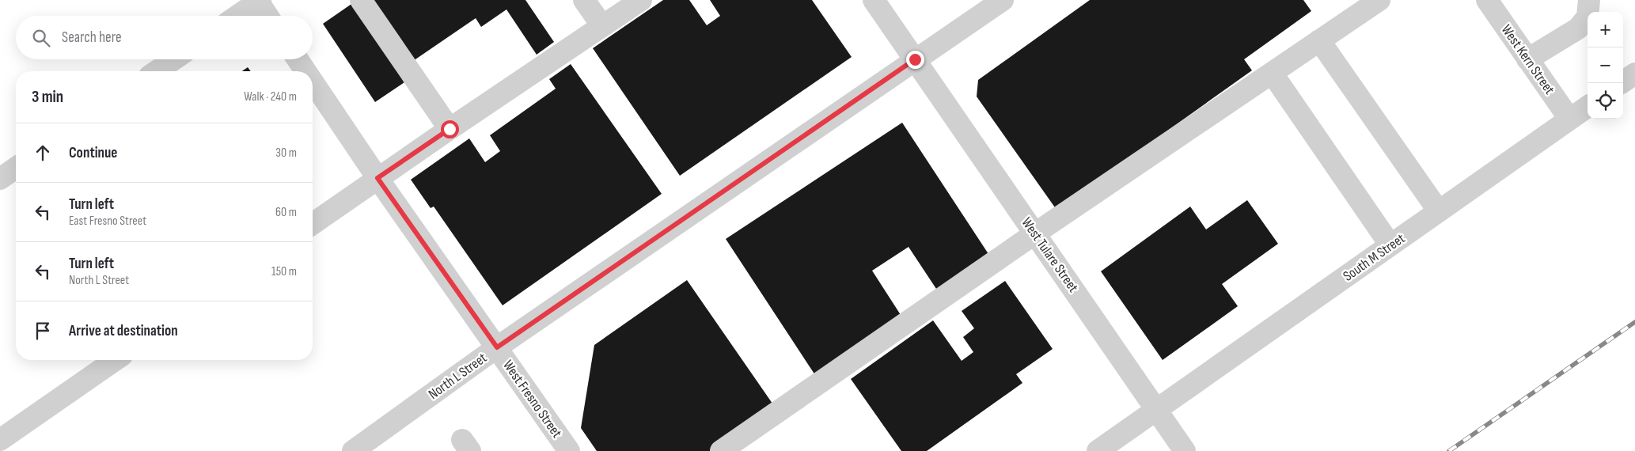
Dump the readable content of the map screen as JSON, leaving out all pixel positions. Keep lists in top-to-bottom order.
{
  "streets": {
    "street": [
      "West Kern Street",
      "West Tulare Street",
      "South M Street",
      "North L Street",
      "West Fresno Street"
    ]
  },
  "crossings": [
    ["West Kern Street", "South M Street"],
    ["West Tulare Street", "South M Street"],
    ["West Tulare Street", "North L Street"],
    ["North L Street", "West Fresno Street"]
  ],
  "page": {
    "map_buttons": ["+", "−"],
    "search": "Search here",
    "heading": ["3 min", "Walk · 240 m"],
    "list": [
      ["Continue", "30 m"],
      ["Turn left", "East Fresno Street", "60 m"],
      ["Turn left", "North L Street", "150 m"],
      "Arrive at destination"
    ]
  }
}
